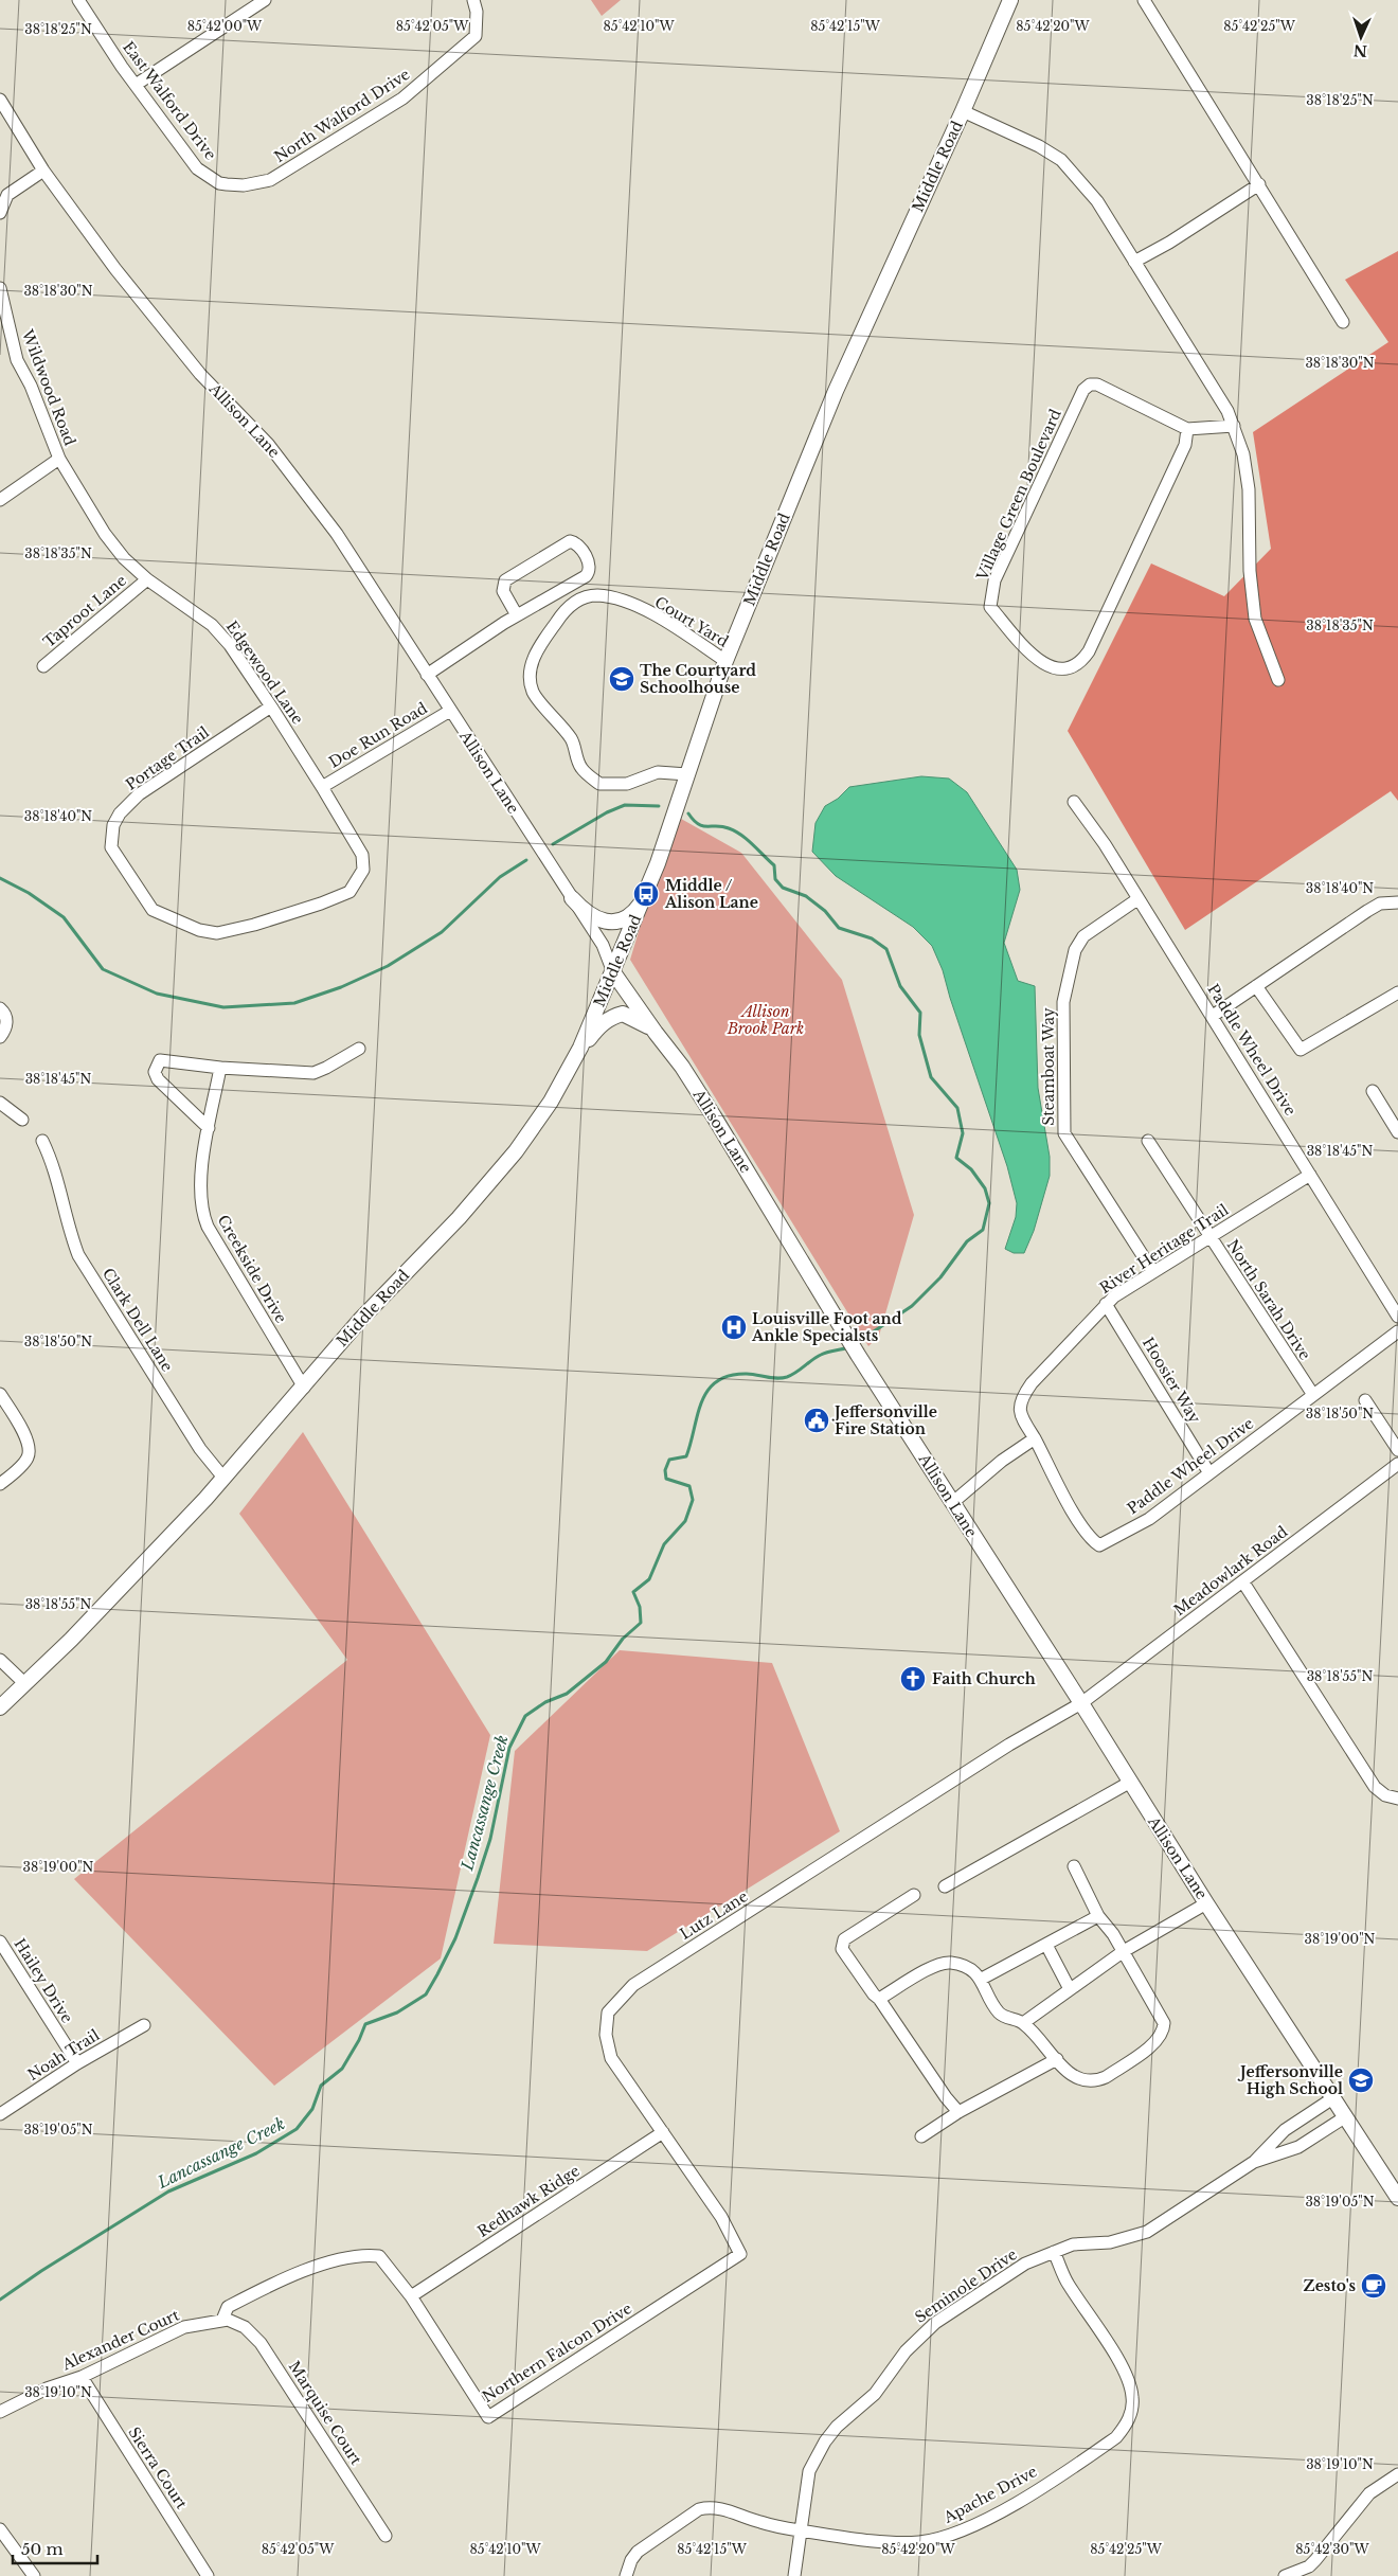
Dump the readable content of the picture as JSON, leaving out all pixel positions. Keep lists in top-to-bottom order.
{
  "streets": {
    "main road": ["Middle Road", "Allison Lane"],
    "street": [
      "East Walford Drive",
      "North Walford Drive",
      "Wildwood Road",
      "Village Green Boulevard",
      "Taproot Lane",
      "Court Yard",
      "Edgewood Lane",
      "Doe Run Road",
      "Portage Trail",
      "Paddle Wheel Drive",
      "Steamboat Way",
      "River Heritage Trail",
      "Creekside Drive",
      "North Sarah Drive",
      "Clark Dell Lane",
      "Hoosier Way",
      "Meadowlark Road",
      "Lutz Lane",
      "Hailey Drive",
      "Noah Trail",
      "Redhawk Ridge",
      "Seminole Drive",
      "Alexander Court",
      "Northern Falcon Drive",
      "Marquise Court",
      "Sierra Court",
      "Apache Drive"
    ]
  },
  "crossings": [
    ["East Walford Drive", "North Walford Drive"],
    ["Middle Road", "Allison Lane"],
    ["Middle Road", "Court Yard"],
    ["Middle Road", "Creekside Drive"],
    ["Middle Road", "Clark Dell Lane"],
    ["Wildwood Road", "Edgewood Lane"],
    ["Allison Lane", "Doe Run Road"],
    ["Allison Lane", "Meadowlark Road"],
    ["Allison Lane", "Lutz Lane"],
    ["Allison Lane", "Seminole Drive"],
    ["Taproot Lane", "Edgewood Lane"],
    ["Edgewood Lane", "Doe Run Road"],
    ["Edgewood Lane", "Portage Trail"],
    ["Paddle Wheel Drive", "Steamboat Way"],
    ["Paddle Wheel Drive", "River Heritage Trail"],
    ["Paddle Wheel Drive", "North Sarah Drive"],
    ["Paddle Wheel Drive", "Hoosier Way"],
    ["Steamboat Way", "River Heritage Trail"],
    ["River Heritage Trail", "North Sarah Drive"],
    ["River Heritage Trail", "Hoosier Way"],
    ["Meadowlark Road", "Lutz Lane"],
    ["Lutz Lane", "Redhawk Ridge"],
    ["Lutz Lane", "Northern Falcon Drive"],
    ["Hailey Drive", "Noah Trail"],
    ["Redhawk Ridge", "Northern Falcon Drive"],
    ["Seminole Drive", "Apache Drive"],
    ["Alexander Court", "Northern Falcon Drive"],
    ["Alexander Court", "Marquise Court"],
    ["Alexander Court", "Sierra Court"],
    ["Northern Falcon Drive", "Marquise Court"]
  ],
  "water": ["Lancassange Creek"],
  "parks": ["Allison Brook Park"],
  "places": {
    "school or university": ["The Courtyard Schoolhouse", "Jeffersonville High School"],
    "bus stop": ["Middle / Alison Lane"],
    "hospital": ["Louisville Foot and Ankle Specialsts"],
    "public building": ["Jeffersonville Fire Station"],
    "church": ["Faith Church"],
    "cafe": ["Zesto's"]
  },
  "scale_bar": "50 m",
  "north": "bottom",
  "coordinates": [
    "85°42'00\"W",
    "85°42'05\"W",
    "85°42'10\"W",
    "85°42'15\"W",
    "85°42'20\"W",
    "85°42'25\"W",
    "38°18'25\"N",
    "38°18'30\"N",
    "38°18'35\"N",
    "38°18'40\"N",
    "38°18'45\"N",
    "38°18'50\"N",
    "38°18'55\"N",
    "38°19'00\"N",
    "38°19'05\"N",
    "38°19'10\"N",
    "85°42'30\"W"
  ]
}
